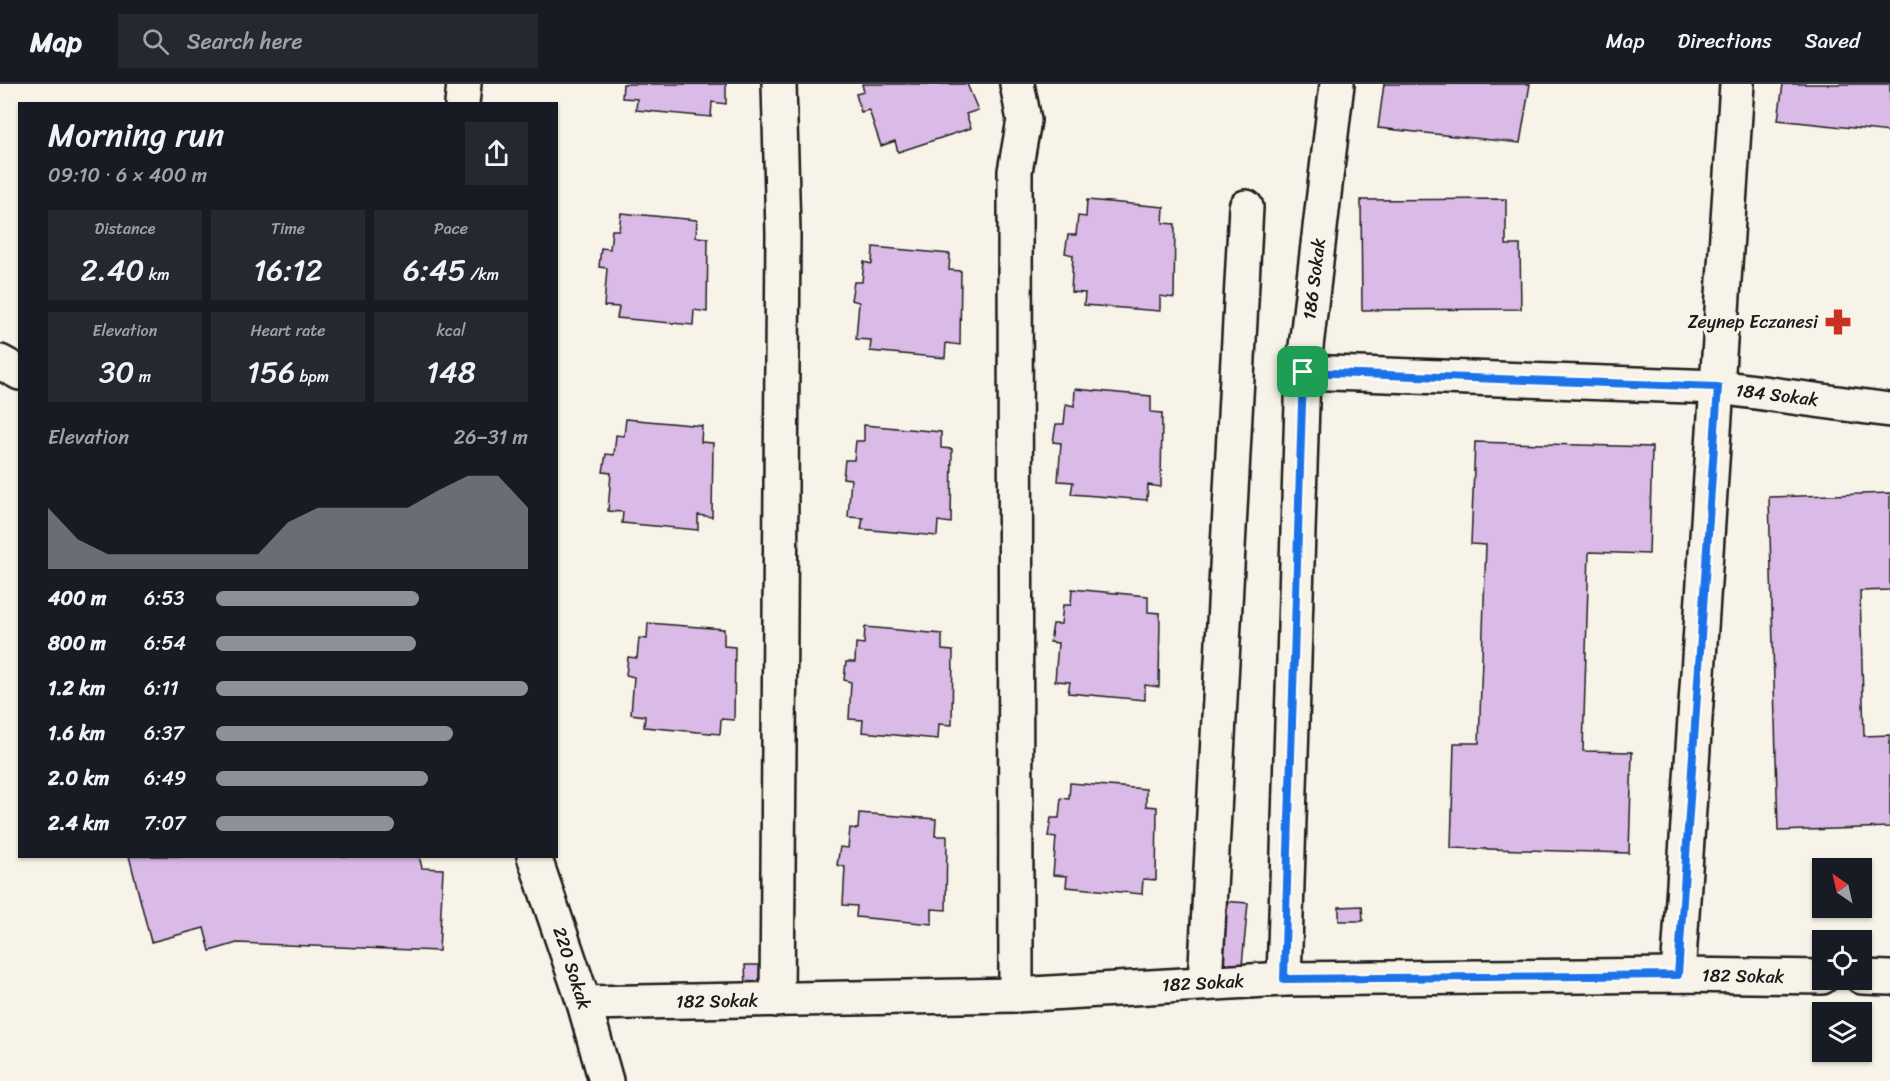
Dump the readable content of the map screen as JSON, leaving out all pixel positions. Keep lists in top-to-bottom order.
{
  "streets": {
    "street": [
      "186 Sokak",
      "184 Sokak",
      "220 Sokak",
      "182 Sokak"
    ]
  },
  "crossings": [
    ["186 Sokak", "184 Sokak"],
    ["186 Sokak", "182 Sokak"],
    ["220 Sokak", "182 Sokak"]
  ],
  "places": {
    "pharmacy": ["Zeynep Eczanesi"]
  },
  "north": "top left",
  "page": {
    "header": "Map",
    "search": "Search here",
    "nav": ["Map", "Directions", "Saved"],
    "heading": ["Morning run", "09:10 · 6 × 400 m"],
    "stats": [
      ["Distance", "2.40 km"],
      ["Time", "16:12"],
      ["Pace", "6:45 /km"],
      ["Elevation", "30 m"],
      ["Heart rate", "156 bpm"],
      ["kcal", "148"]
    ],
    "chart": ["Elevation", "26–31 m"],
    "list": [
      {
        "name": "400 m",
        "note": "6:53"
      },
      {
        "name": "800 m",
        "note": "6:54"
      },
      {
        "name": "1.2 km",
        "note": "6:11"
      },
      {
        "name": "1.6 km",
        "note": "6:37"
      },
      {
        "name": "2.0 km",
        "note": "6:49"
      },
      {
        "name": "2.4 km",
        "note": "7:07"
      }
    ]
  }
}
